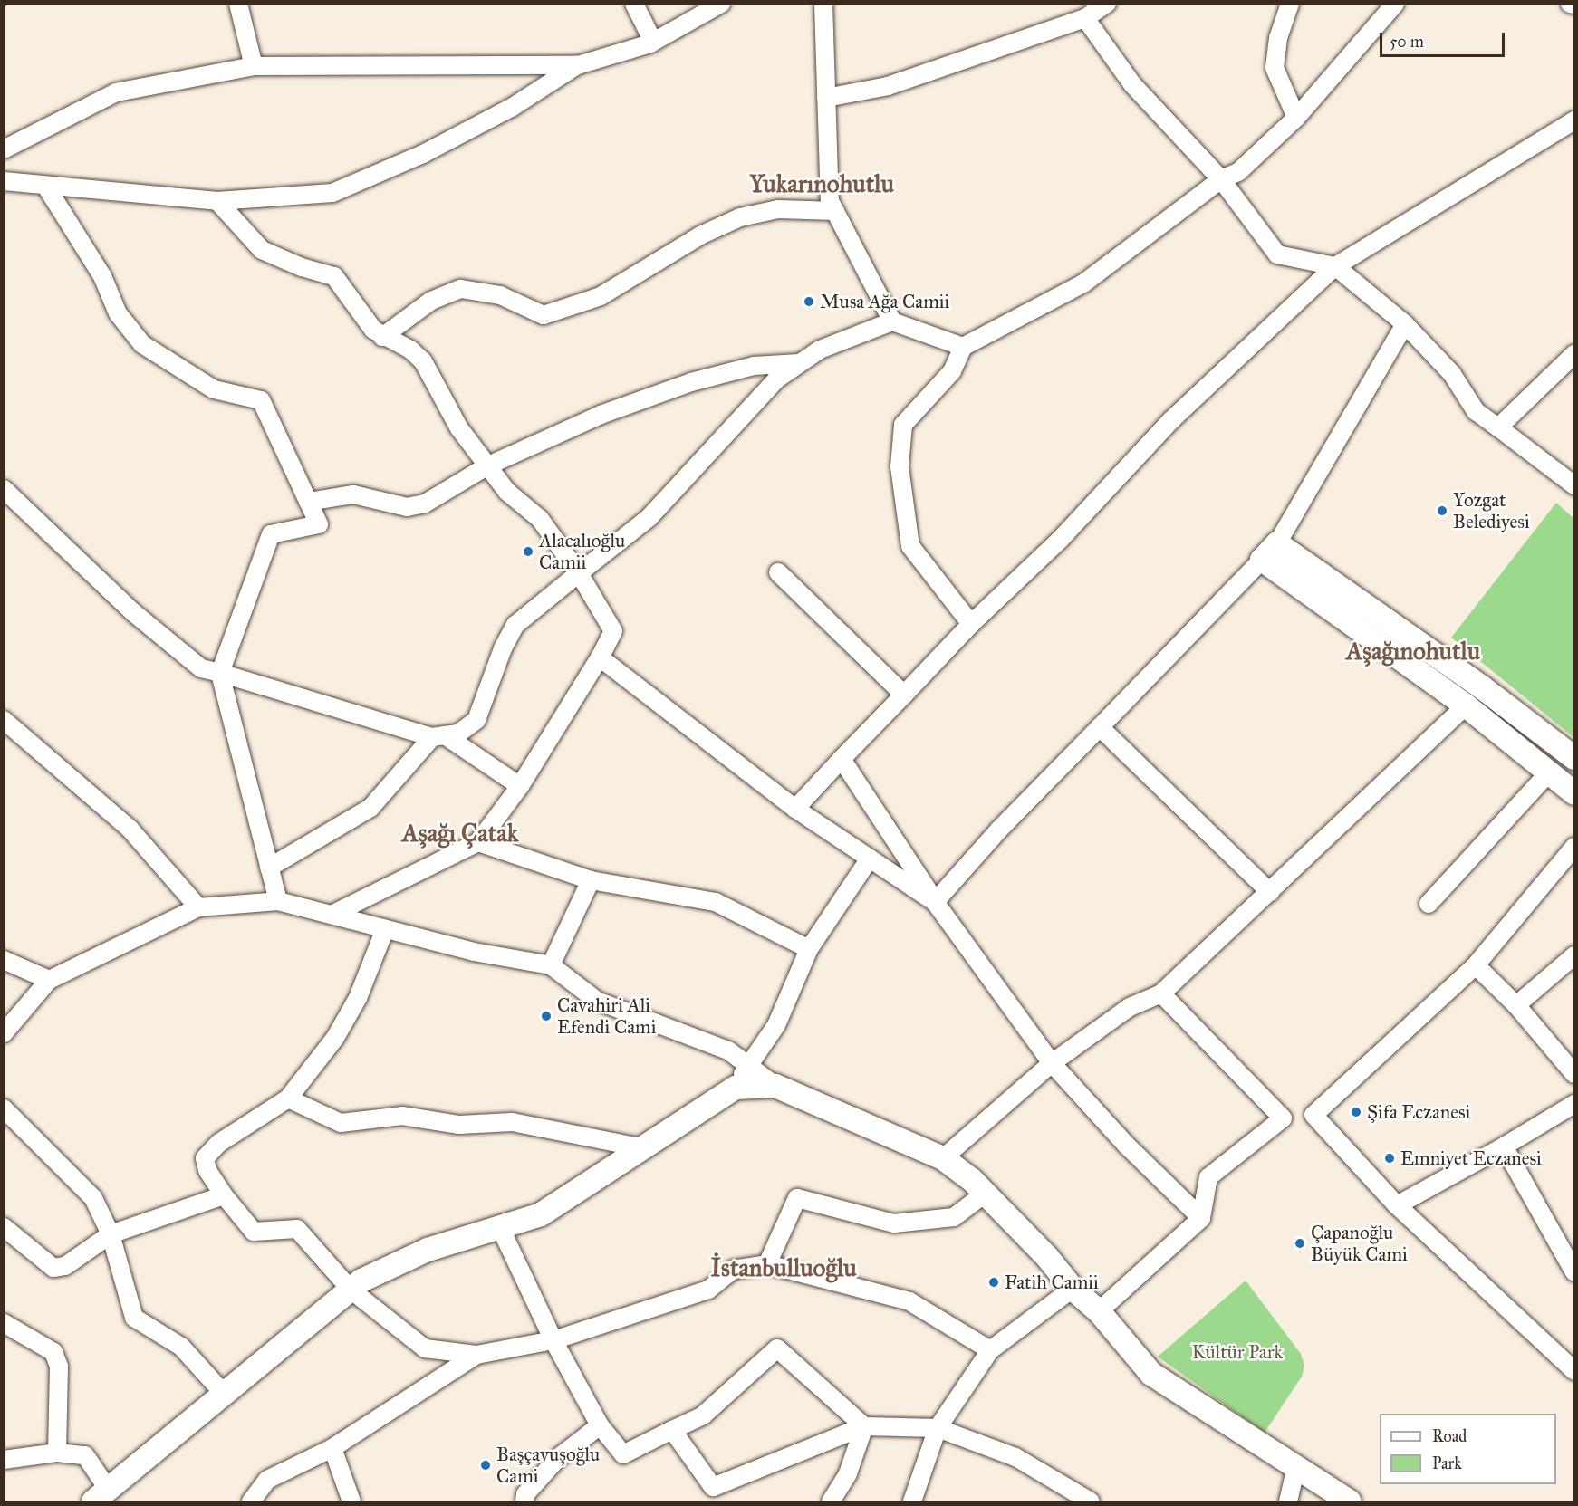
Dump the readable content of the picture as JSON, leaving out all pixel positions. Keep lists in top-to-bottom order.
{
  "districts": [
    "Yukarınohutlu",
    "Aşağınohutlu",
    "Aşağı Çatak",
    "İstanbulluoğlu"
  ],
  "parks": ["Kültür Park"],
  "places": [
    "Musa Ağa Camii",
    "Yozgat Belediyesi",
    "Alacalıoğlu Camii",
    "Cavahiri Ali Efendi Cami",
    "Şifa Eczanesi",
    "Emniyet Eczanesi",
    "Çapanoğlu Büyük Cami",
    "Fatih Camii",
    "Başçavuşoğlu Cami"
  ],
  "legend": ["Road", "Park"],
  "scale_bar": "50 m"
}
